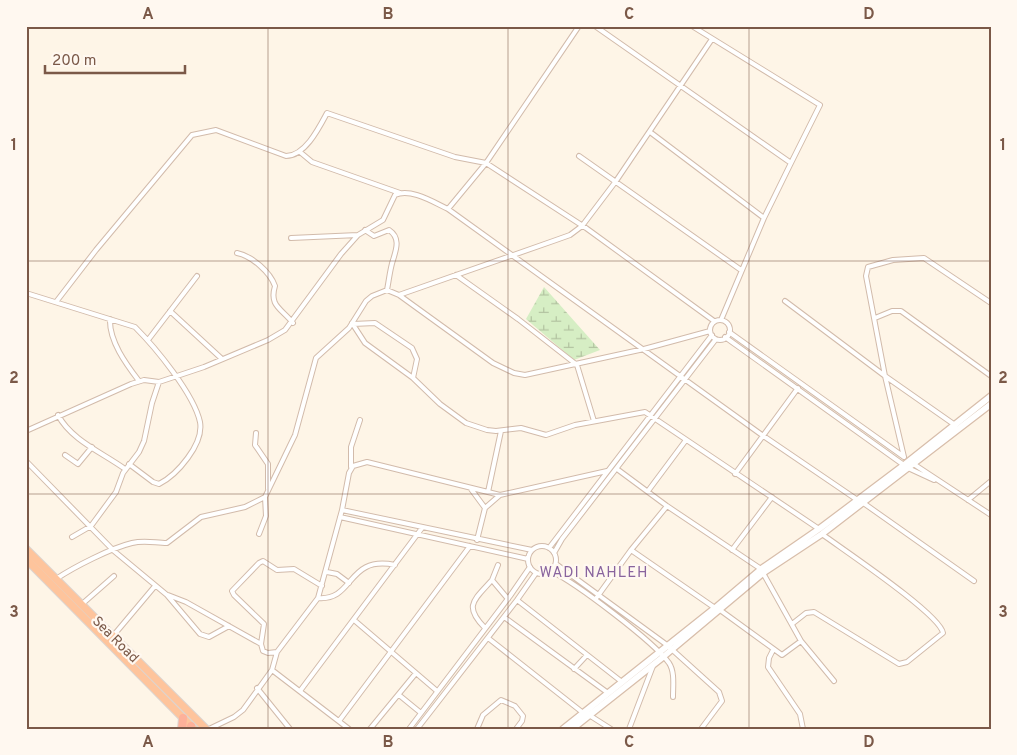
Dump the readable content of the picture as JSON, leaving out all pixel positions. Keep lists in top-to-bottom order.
{
  "streets": {
    "highway": ["Sea Road"]
  },
  "districts": ["WADI NAHLEH"],
  "scale_bar": "200 m",
  "grid": {
    "columns": [
      "A",
      "B",
      "C",
      "D"
    ],
    "rows": ["1", "2", "3"]
  }
}
